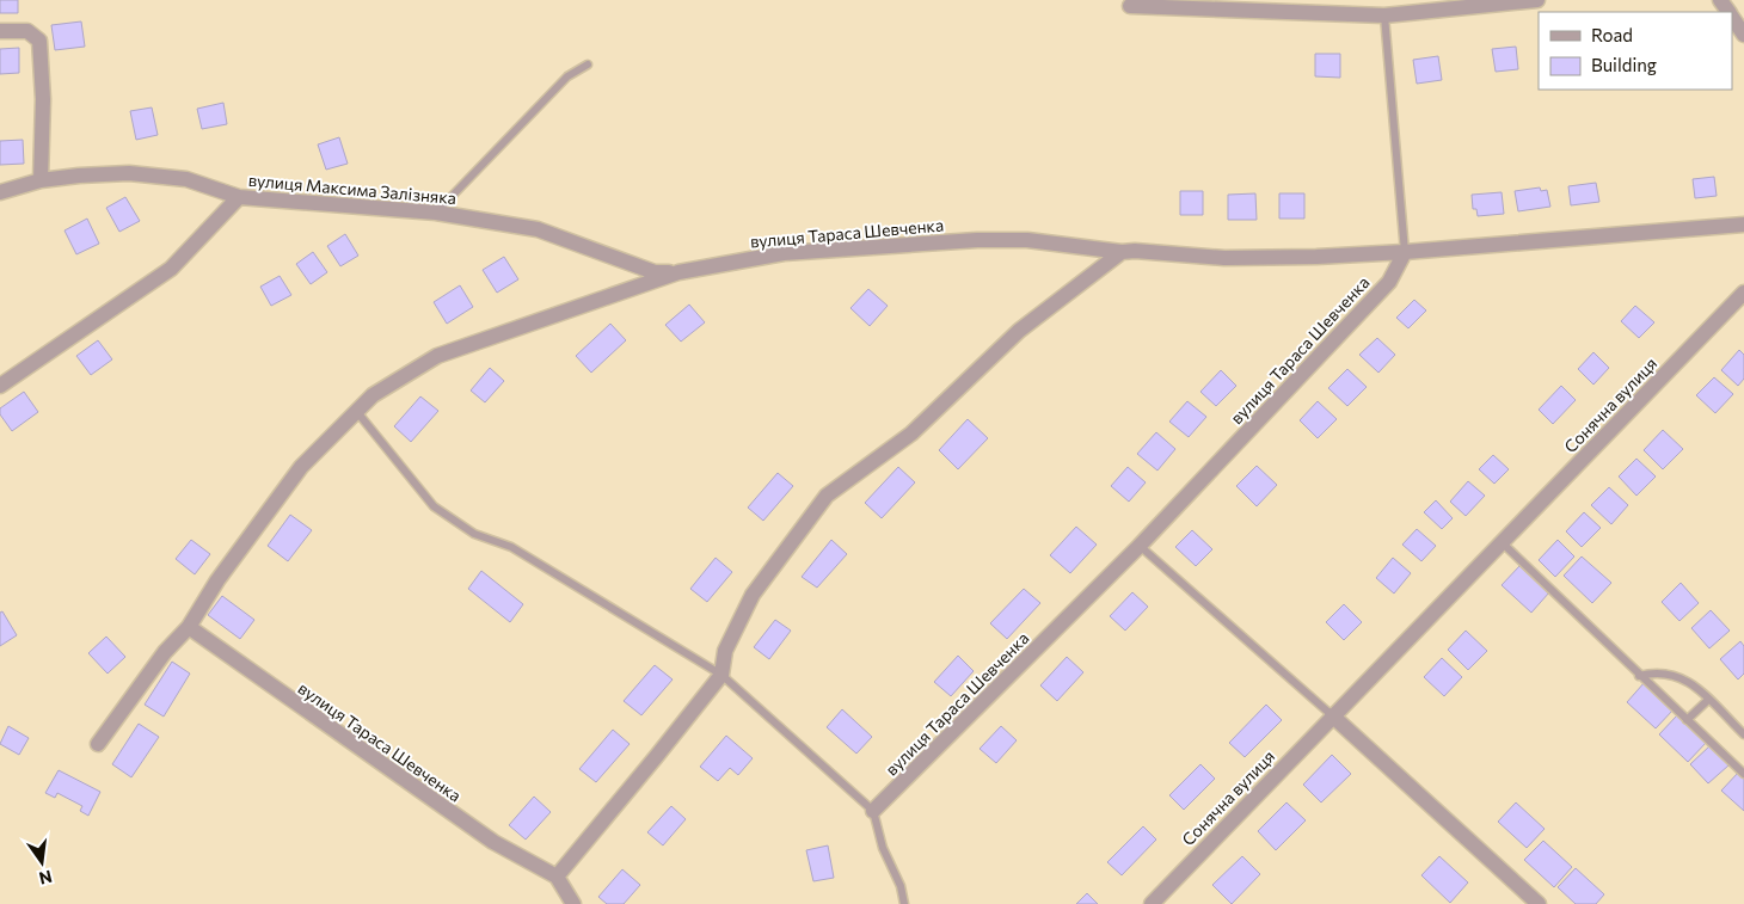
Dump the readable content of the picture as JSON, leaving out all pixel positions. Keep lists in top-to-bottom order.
{
  "streets": {
    "street": ["вулиця Максима Залізняка", "вулиця Тараса Шевченка", "Сонячна вулиця"]
  },
  "crossings": [
    ["вулиця Максима Залізняка", "вулиця Тараса Шевченка"]
  ],
  "legend": ["Road", "Building"],
  "north": "bottom"
}
